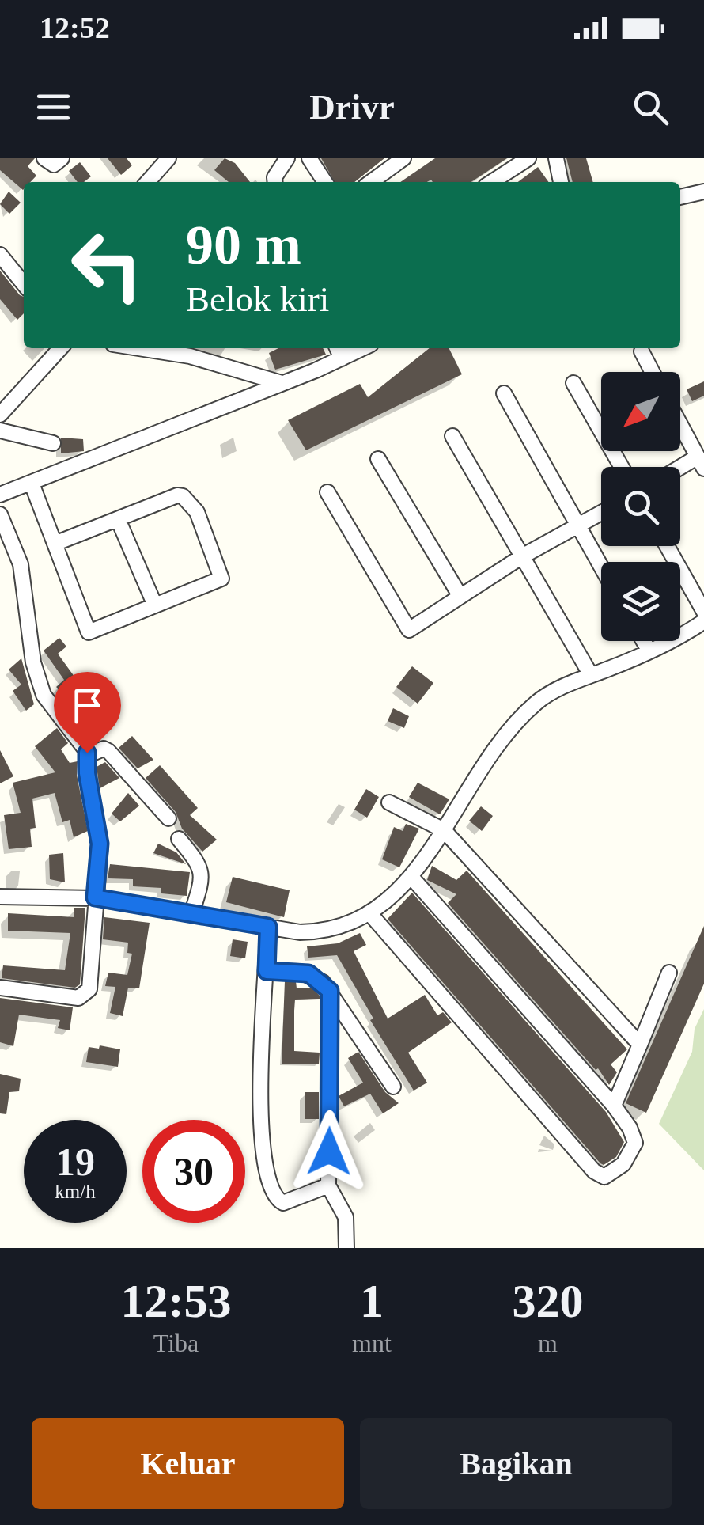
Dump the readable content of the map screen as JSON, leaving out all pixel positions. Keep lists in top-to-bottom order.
{
  "north": "bottom left",
  "page": {
    "status": "12:52",
    "header": "Drivr",
    "turn": ["90 m", "Belok kiri"],
    "speed": "19 km/h",
    "limit": "30",
    "eta": [
      "12:53",
      "Tiba",
      "1",
      "mnt",
      "320",
      "m"
    ],
    "buttons": ["Keluar", "Bagikan"]
  }
}
